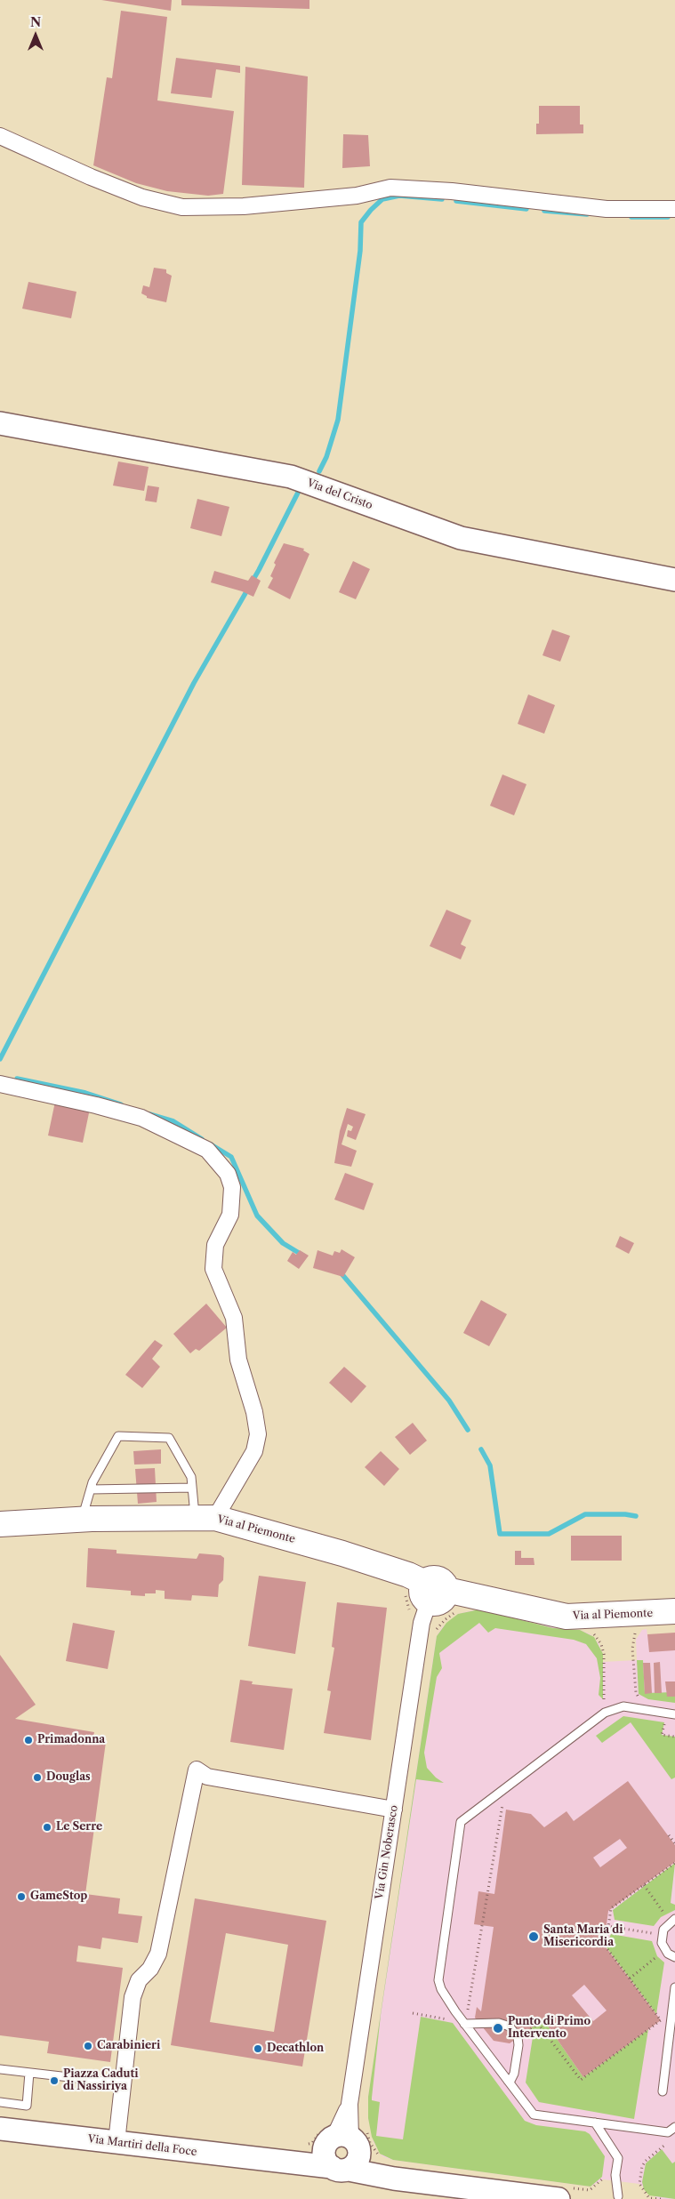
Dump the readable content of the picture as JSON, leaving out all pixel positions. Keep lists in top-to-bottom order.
{
  "streets": {
    "main road": ["Via al Piemonte"],
    "street": ["Via del Cristo", "Via Gin Noberasco", "Via Martiri della Foce"]
  },
  "crossings": [
    ["Via al Piemonte", "Via Gin Noberasco"],
    ["Via Gin Noberasco", "Via Martiri della Foce"]
  ],
  "places": [
    "Primadonna",
    "Douglas",
    "Le Serre",
    "GameStop",
    "Santa Maria di Misericordia",
    "Punto di Primo Intervento",
    "Carabinieri",
    "Decathlon",
    "Piazza Caduti di Nassiriya"
  ],
  "north": "top"
}
